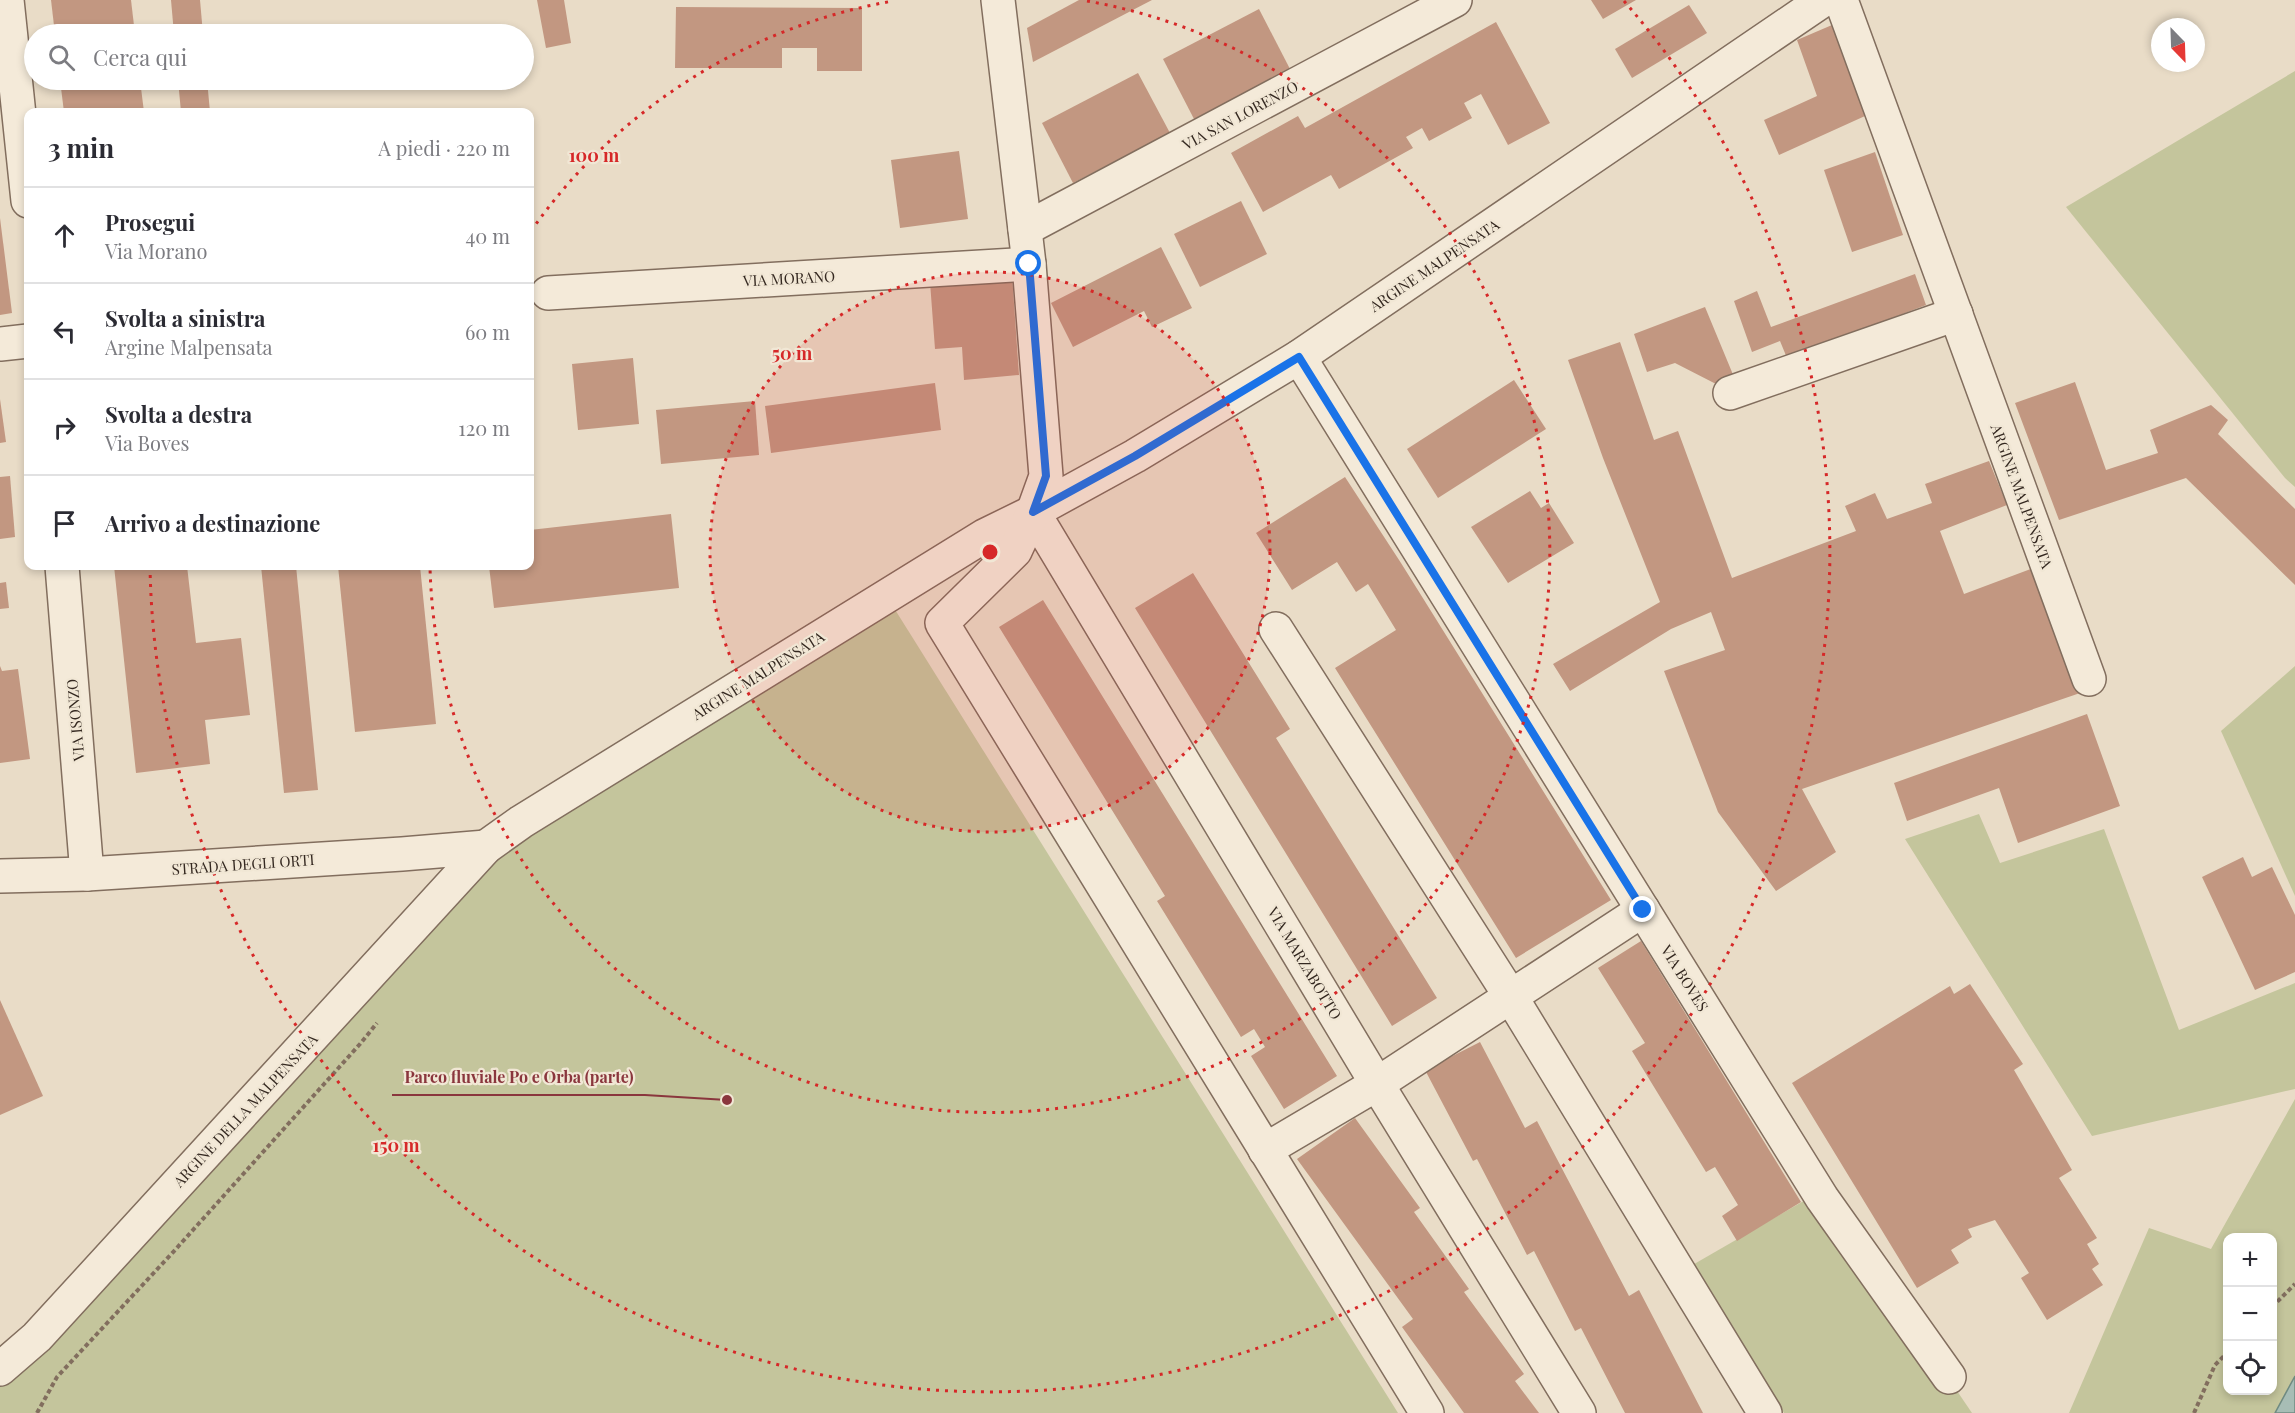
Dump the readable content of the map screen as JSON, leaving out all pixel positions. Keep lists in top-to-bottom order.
{
  "streets": {
    "street": [
      "VIA SAN LORENZO",
      "ARGINE MALPENSATA",
      "VIA MORANO",
      "VIA ISONZO",
      "STRADA DEGLI ORTI",
      "VIA MARZABOTTO",
      "VIA BOVES",
      "ARGINE DELLA MALPENSATA"
    ]
  },
  "crossings": [
    ["ARGINE MALPENSATA", "STRADA DEGLI ORTI"],
    ["ARGINE MALPENSATA", "VIA MARZABOTTO"],
    ["ARGINE MALPENSATA", "VIA BOVES"],
    ["ARGINE MALPENSATA", "ARGINE DELLA MALPENSATA"],
    ["VIA ISONZO", "STRADA DEGLI ORTI"],
    ["STRADA DEGLI ORTI", "ARGINE DELLA MALPENSATA"]
  ],
  "places": ["Parco fluviale Po e Orba (parte)"],
  "north": "bottom right",
  "page": {
    "search": "Cerca qui",
    "heading": ["3 min", "A piedi · 220 m"],
    "list": [
      ["Prosegui", "Via Morano", "40 m"],
      ["Svolta a sinistra", "Argine Malpensata", "60 m"],
      ["Svolta a destra", "Via Boves", "120 m"],
      "Arrivo a destinazione"
    ],
    "map_buttons": ["+", "−"]
  },
  "rings": ["100 m", "50 m", "150 m"]
}
